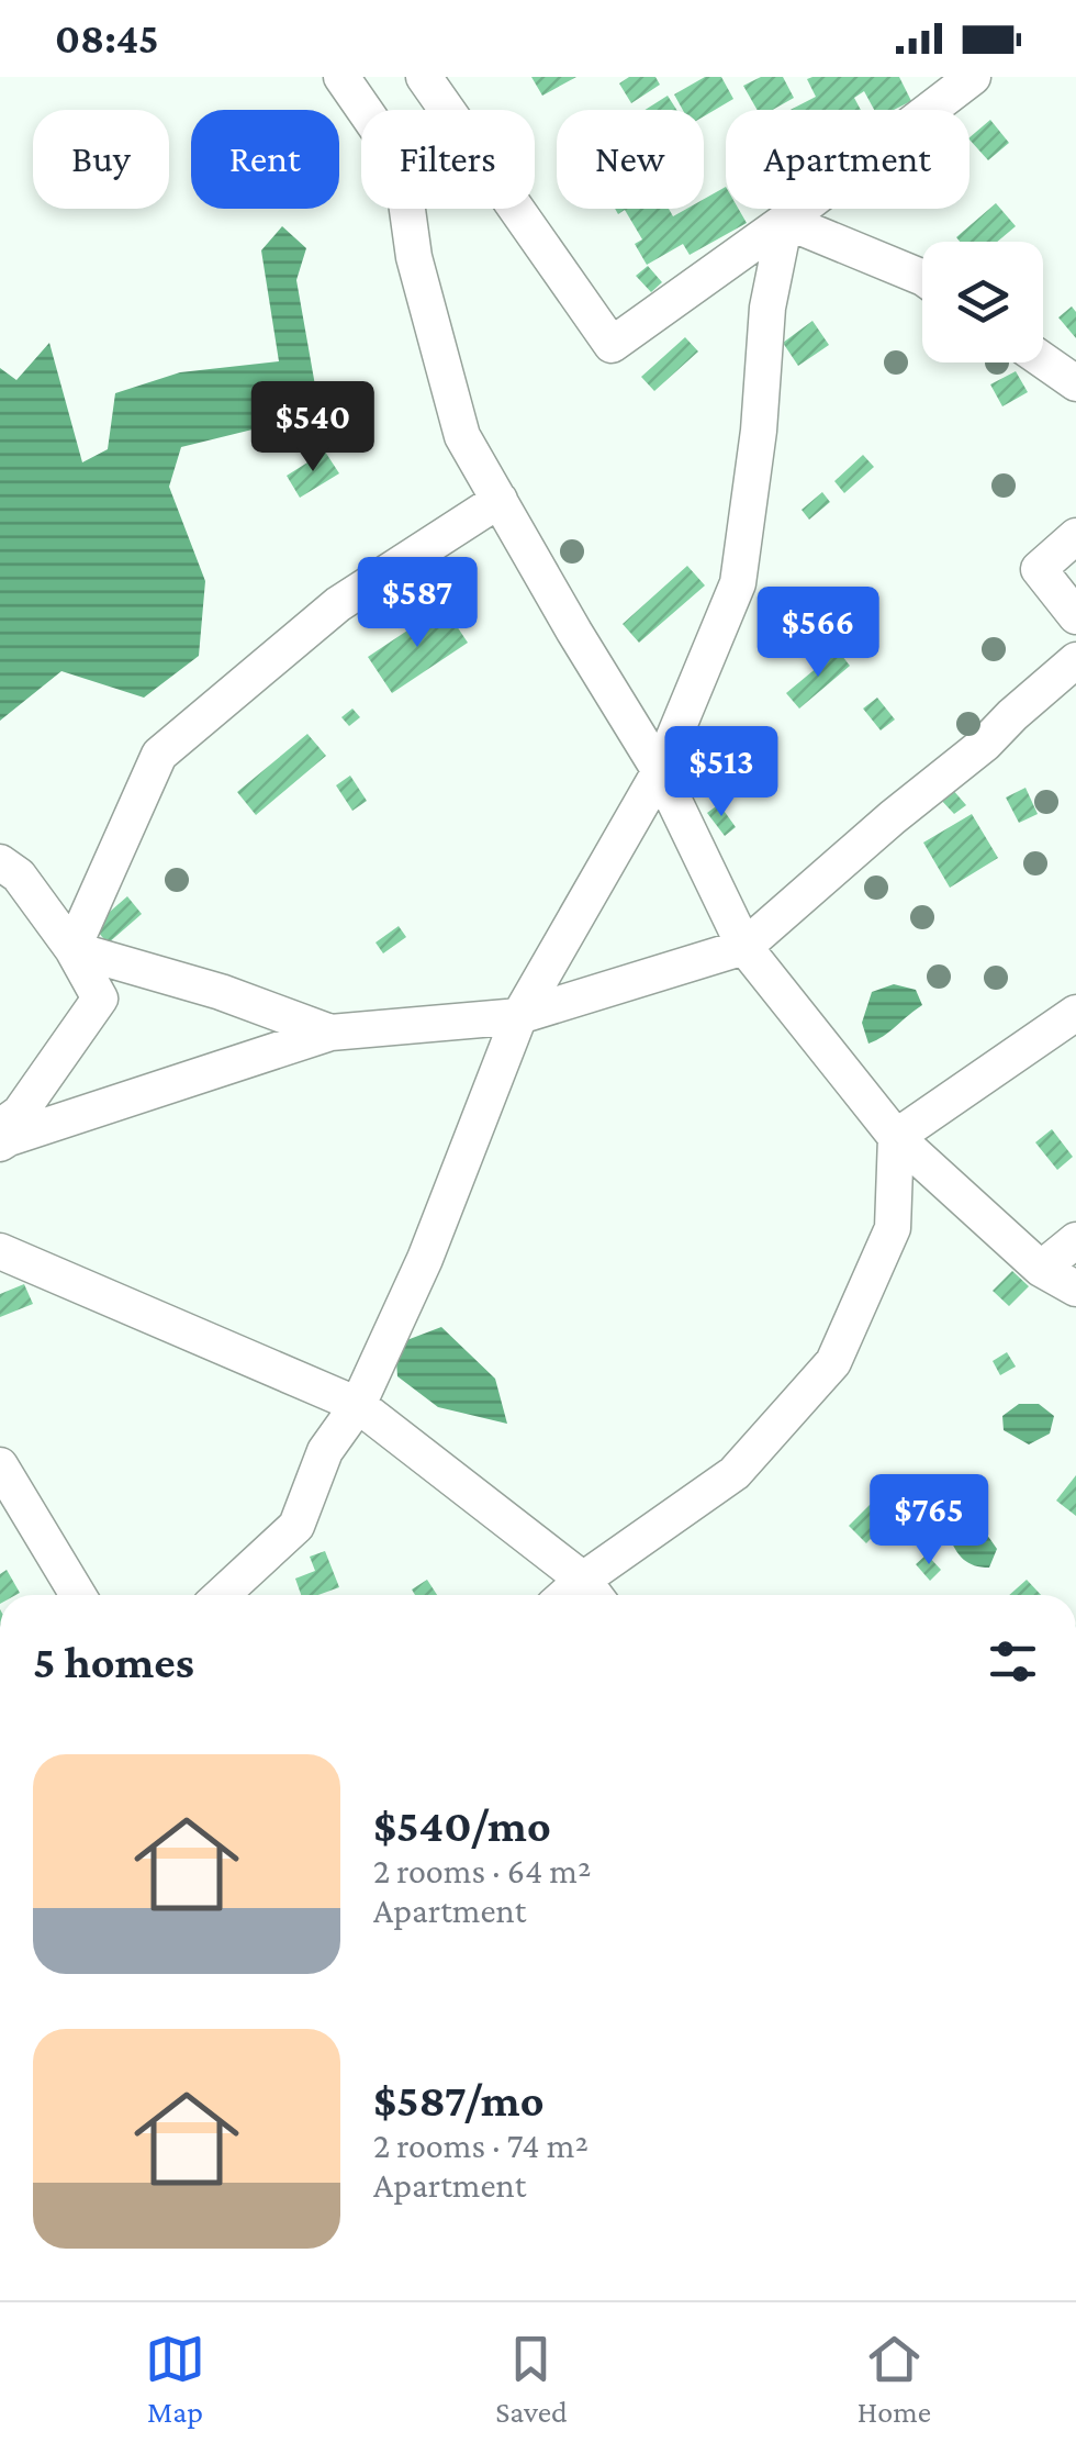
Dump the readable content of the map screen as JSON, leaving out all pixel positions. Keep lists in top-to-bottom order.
{
  "page": {
    "status": "08:45",
    "chip": [
      "Buy",
      "Rent",
      "Filters",
      "New",
      "Apartment"
    ],
    "price": [
      "$540",
      "$587",
      "$566",
      "$513",
      "$765"
    ],
    "heading": "5 homes",
    "list": [
      {
        "name": "$540/mo",
        "note": "2 rooms · 64 m² · Apartment"
      },
      {
        "name": "$587/mo",
        "note": "2 rooms · 74 m² · Apartment"
      }
    ],
    "tabs": ["Map", "Saved", "Home"]
  }
}
